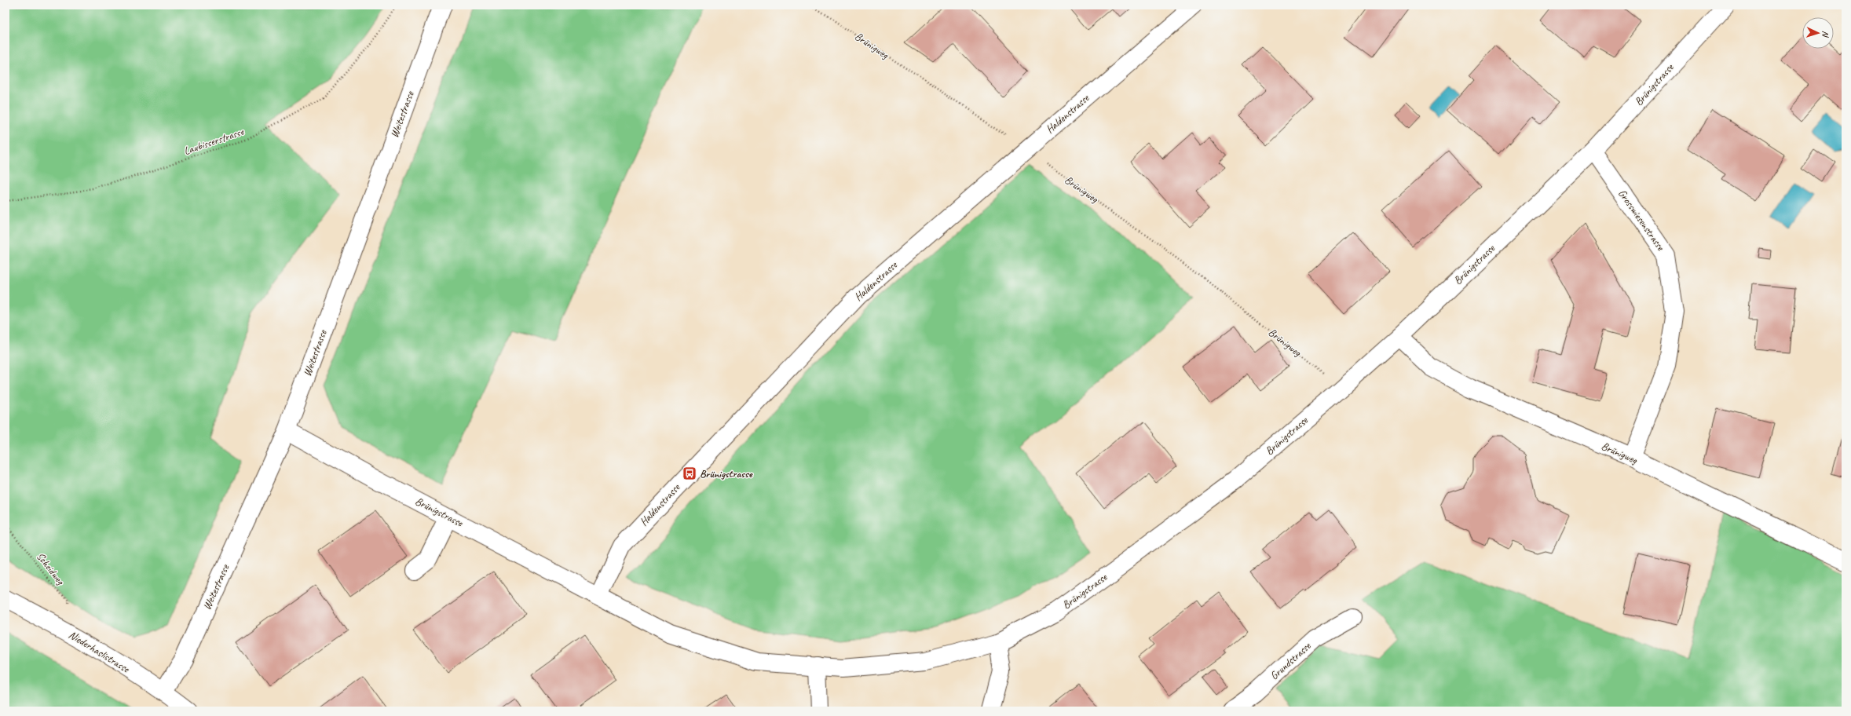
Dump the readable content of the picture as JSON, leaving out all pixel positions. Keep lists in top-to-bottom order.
{
  "streets": {
    "street": [
      "Brünigweg",
      "Brünigstrasse",
      "Haldenstrasse",
      "Weitestrasse",
      "Grosswiesenstrasse",
      "Niederhaslistrasse",
      "Grundstrasse"
    ],
    "path": ["Laubisserstrasse", "Scheidweg"]
  },
  "crossings": [
    ["Brünigweg", "Brünigstrasse"],
    ["Brünigweg", "Haldenstrasse"],
    ["Brünigweg", "Grosswiesenstrasse"],
    ["Brünigstrasse", "Haldenstrasse"],
    ["Brünigstrasse", "Weitestrasse"],
    ["Brünigstrasse", "Grosswiesenstrasse"],
    ["Weitestrasse", "Niederhaslistrasse"],
    ["Scheidweg", "Niederhaslistrasse"]
  ],
  "places": {
    "bus stop": ["Brünigstrasse"]
  },
  "north": "right"
}
